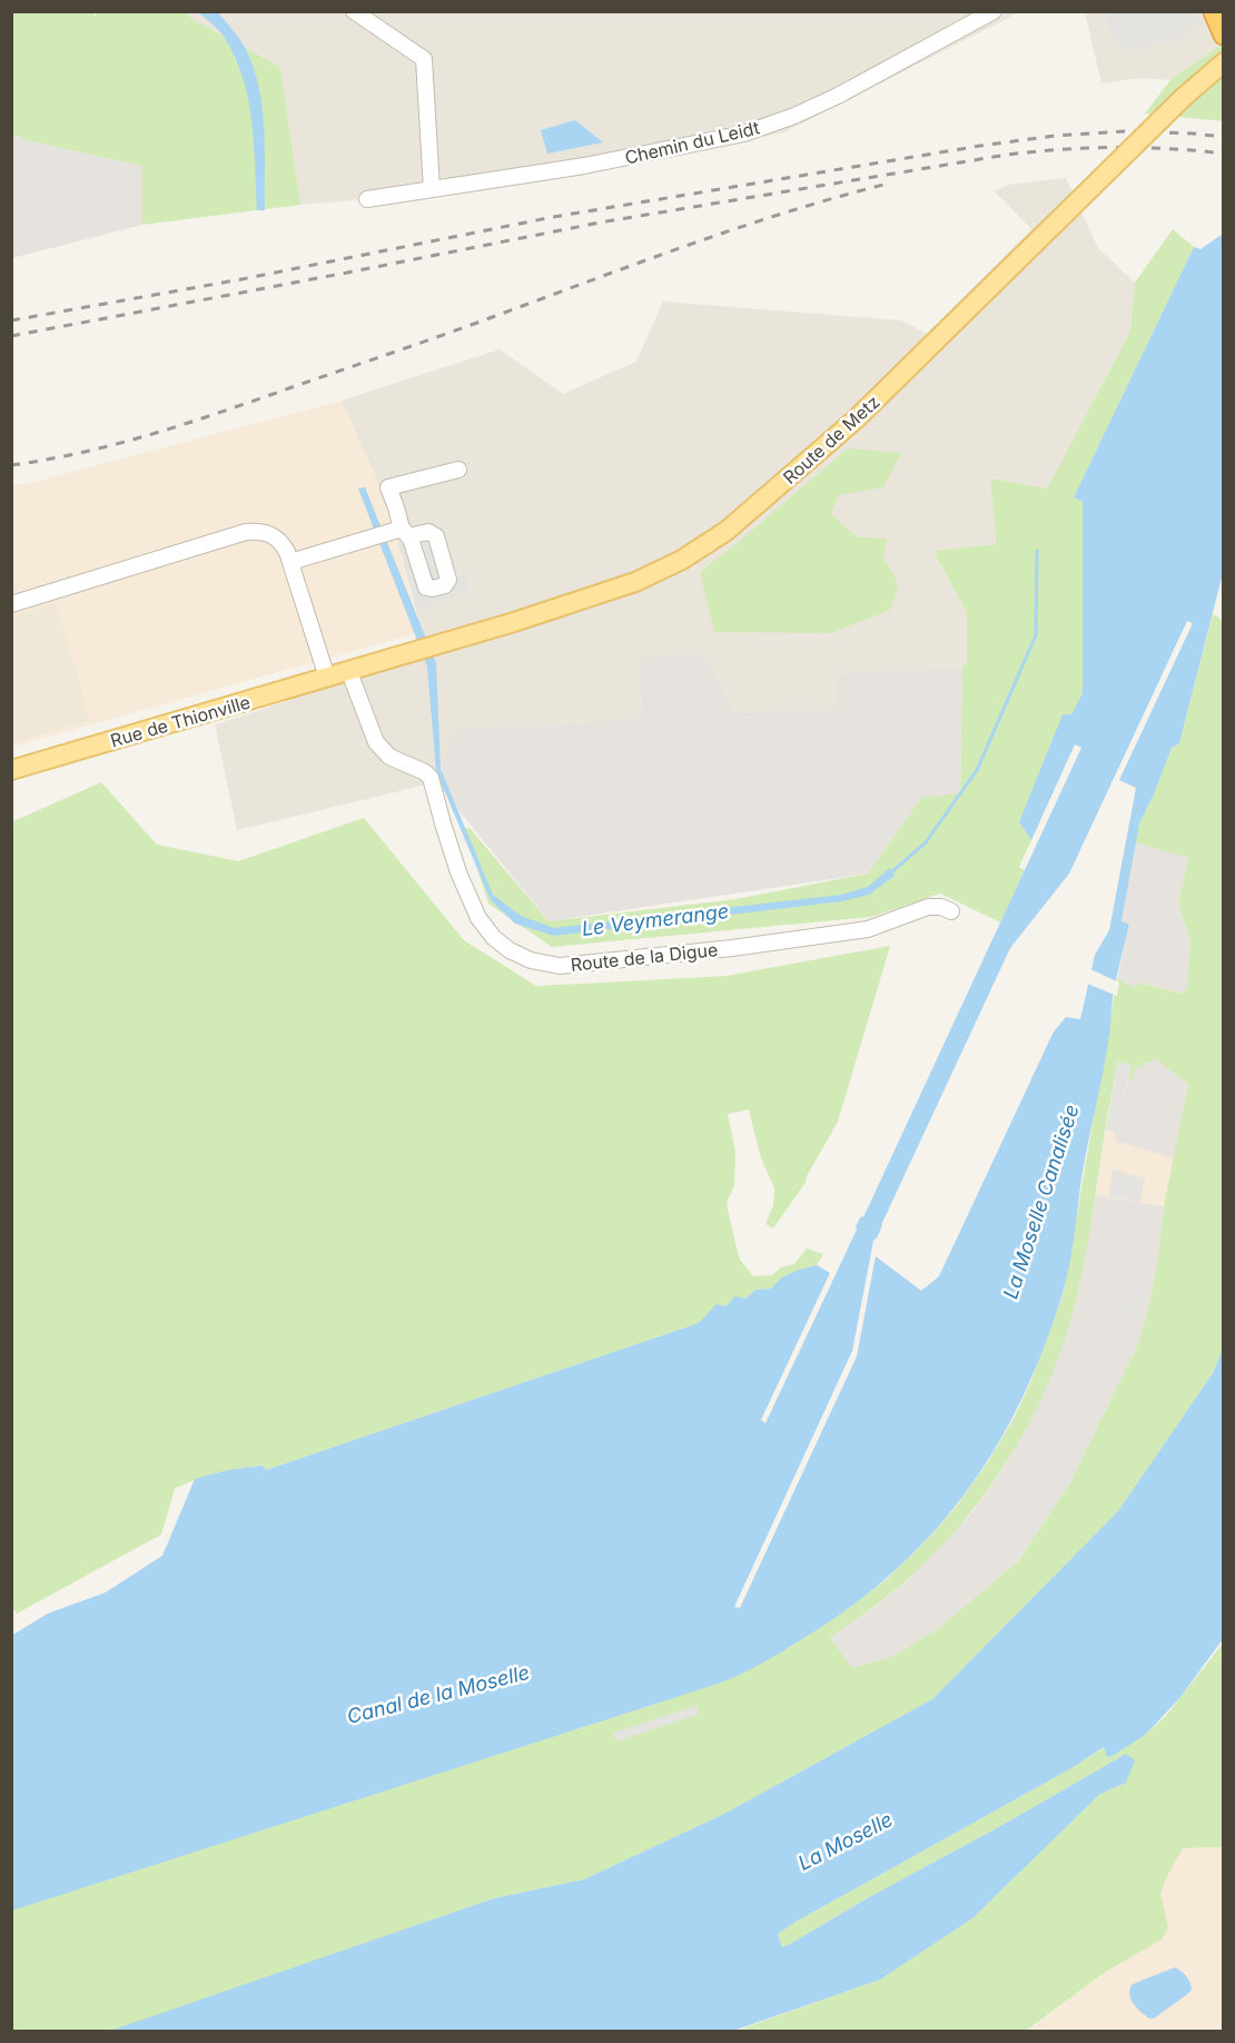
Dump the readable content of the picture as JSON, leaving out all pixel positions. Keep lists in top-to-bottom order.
{
  "streets": {
    "main road": ["Route de Metz", "Rue de Thionville"],
    "street": ["Chemin du Leidt", "Route de la Digue"]
  },
  "crossings": [
    ["Route de Metz", "Rue de Thionville"],
    ["Route de Metz", "Route de la Digue"],
    ["Rue de Thionville", "Route de la Digue"]
  ],
  "water": [
    "Le Veymerange",
    "La Moselle Canalisée",
    "Canal de la Moselle",
    "La Moselle"
  ]
}
